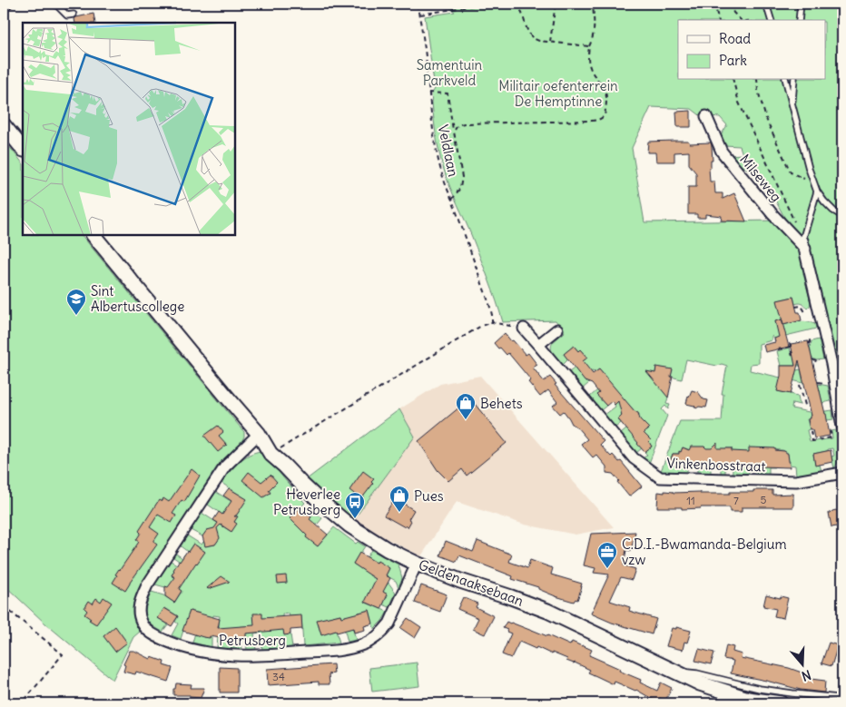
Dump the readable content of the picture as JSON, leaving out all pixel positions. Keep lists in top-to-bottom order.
{
  "streets": {
    "street": [
      "Milseweg",
      "Vinkenbosstraat",
      "Geldenaaksebaan",
      "Petrusberg"
    ],
    "path": ["Veldlaan"]
  },
  "crossings": [
    ["Geldenaaksebaan", "Petrusberg"]
  ],
  "parks": ["Samentuin Parkveld", "Militair oefenterrein De Hemptinne"],
  "places": {
    "school or university": ["Sint Albertuscollege"],
    "shop": ["Behets", "Pues"],
    "bus stop": ["Heverlee Petrusberg"],
    "office": ["C.D.I.-Bwamanda-Belgium vzw"]
  },
  "house_numbers": [
    "5",
    "11",
    "7",
    "34"
  ],
  "legend": ["Road", "Park"],
  "north": "bottom"
}
